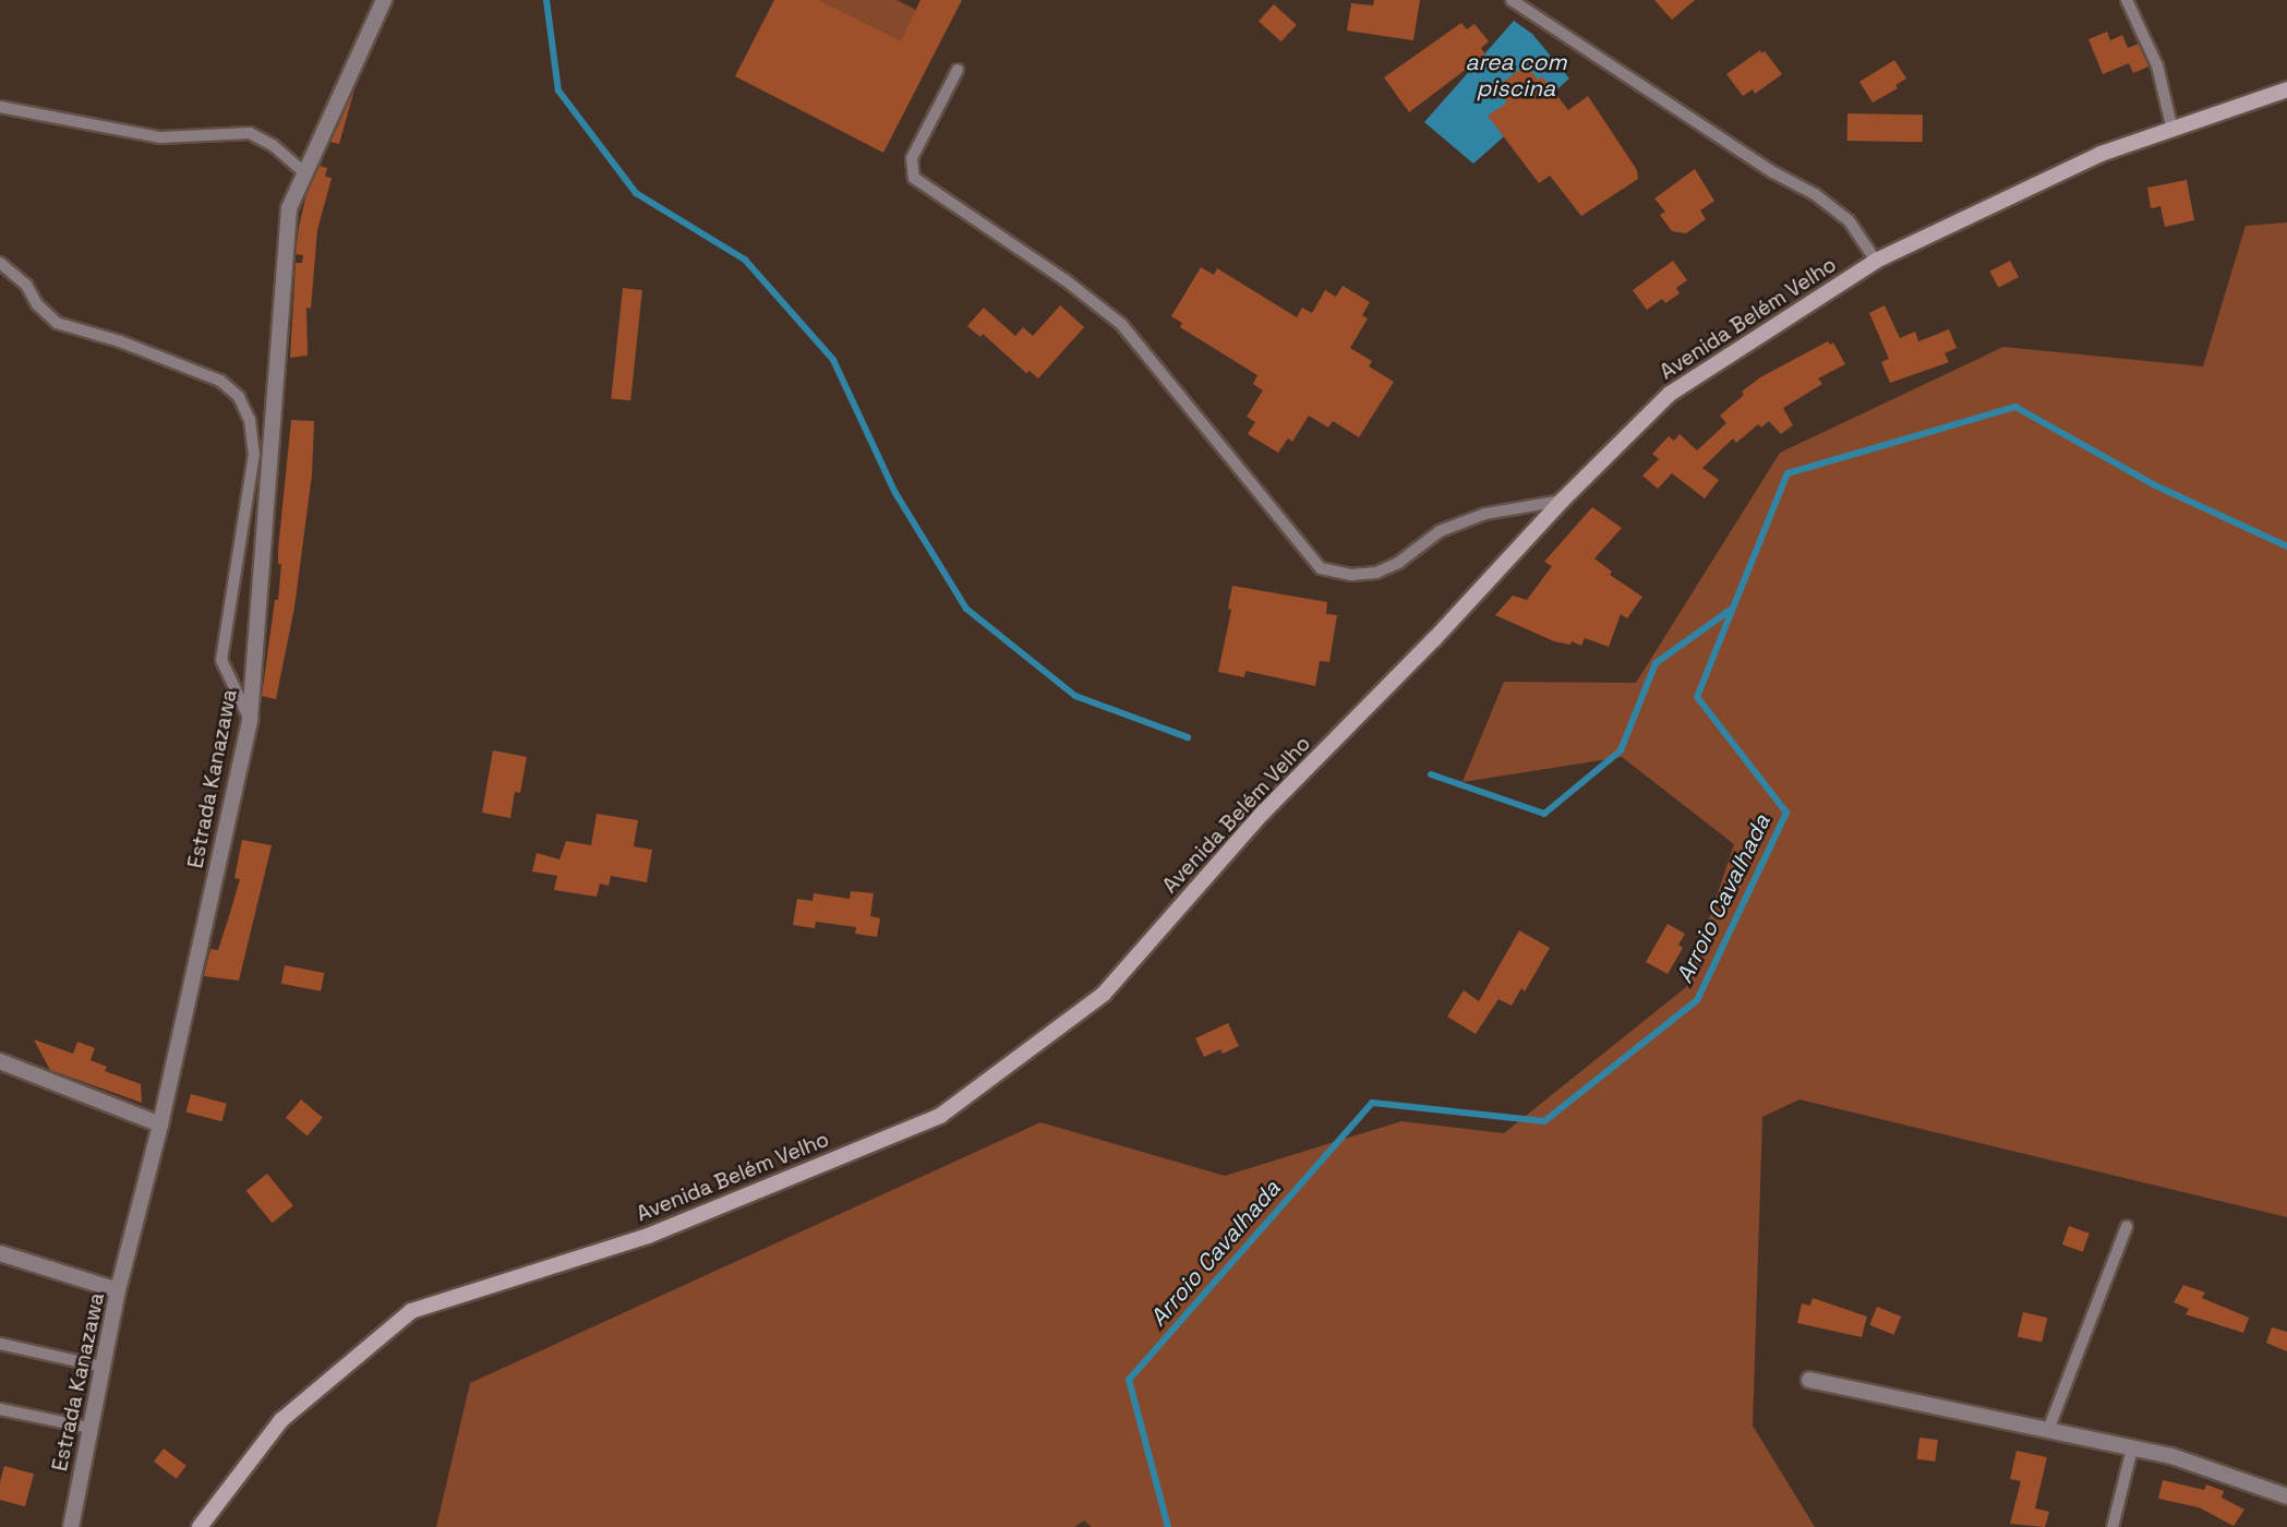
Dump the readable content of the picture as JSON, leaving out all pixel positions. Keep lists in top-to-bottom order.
{
  "streets": {
    "main road": ["Avenida Belém Velho"],
    "street": ["Estrada Kanazawa"]
  },
  "water": ["area com piscina", "Arroio Cavalhada"]
}
